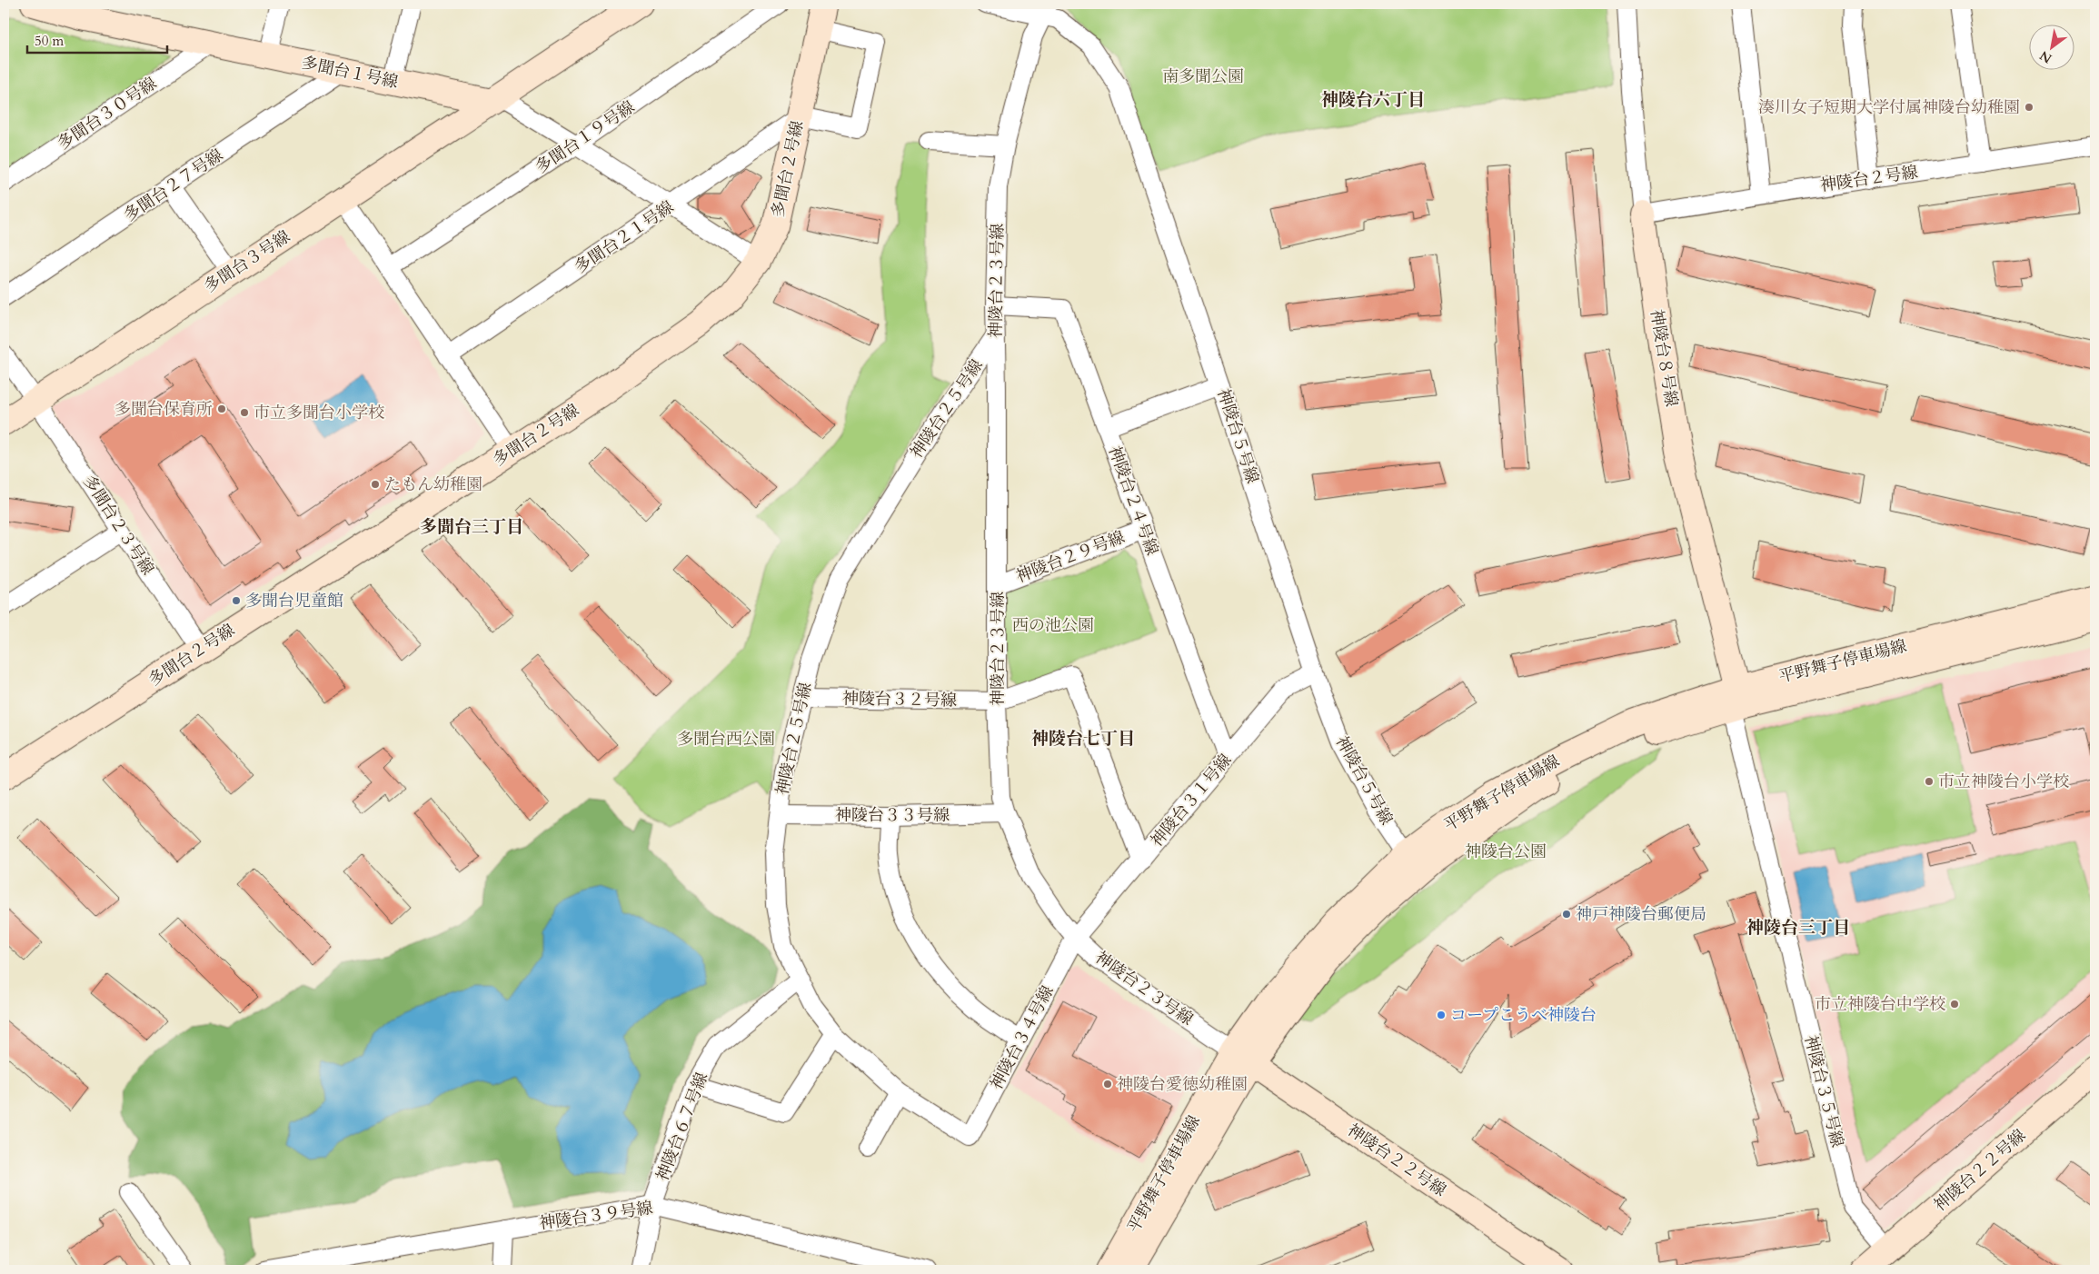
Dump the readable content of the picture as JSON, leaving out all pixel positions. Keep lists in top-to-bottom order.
{
  "streets": {
    "street": [
      "多聞台１号線",
      "多聞台３０号線",
      "多聞台１９号線",
      "多聞台２号線",
      "神陵台２号線",
      "多聞台２７号線",
      "多聞台２１号線",
      "多聞台３号線",
      "神陵台２３号線",
      "神陵台８号線",
      "神陵台２５号線",
      "神陵台５号線",
      "神陵台２４号線",
      "多聞台２３号線",
      "神陵台２９号線",
      "平野舞子停車場線",
      "神陵台３２号線",
      "神陵台３１号線",
      "神陵台３３号線",
      "神陵台３４号線",
      "神陵台３５号線",
      "神陵台６７号線",
      "神陵台２２号線",
      "神陵台３９号線"
    ]
  },
  "crossings": [
    ["多聞台１号線", "多聞台３０号線"],
    ["多聞台１号線", "多聞台２７号線"],
    ["多聞台１号線", "多聞台３号線"],
    ["多聞台２号線", "多聞台２１号線"],
    ["多聞台２号線", "多聞台２３号線"],
    ["神陵台２号線", "神陵台８号線"],
    ["多聞台３号線", "多聞台２３号線"],
    ["神陵台２３号線", "神陵台２５号線"],
    ["神陵台２３号線", "神陵台５号線"],
    ["神陵台２３号線", "神陵台２４号線"],
    ["神陵台２３号線", "神陵台２９号線"],
    ["神陵台２３号線", "平野舞子停車場線"],
    ["神陵台２３号線", "神陵台３２号線"],
    ["神陵台２３号線", "神陵台３１号線"],
    ["神陵台２３号線", "神陵台３３号線"],
    ["神陵台２３号線", "神陵台３４号線"],
    ["神陵台２３号線", "神陵台２２号線"],
    ["神陵台８号線", "平野舞子停車場線"],
    ["神陵台８号線", "神陵台３５号線"],
    ["神陵台２５号線", "神陵台３２号線"],
    ["神陵台２５号線", "神陵台３３号線"],
    ["神陵台２５号線", "神陵台３４号線"],
    ["神陵台２５号線", "神陵台６７号線"],
    ["神陵台５号線", "平野舞子停車場線"],
    ["神陵台５号線", "神陵台３１号線"],
    ["神陵台２４号線", "神陵台２９号線"],
    ["神陵台２４号線", "神陵台３１号線"],
    ["平野舞子停車場線", "神陵台３５号線"],
    ["平野舞子停車場線", "神陵台２２号線"],
    ["神陵台３１号線", "神陵台３４号線"],
    ["神陵台３５号線", "神陵台２２号線"],
    ["神陵台６７号線", "神陵台３９号線"]
  ],
  "districts": [
    "神陵台六丁目",
    "多聞台三丁目",
    "神陵台七丁目",
    "神陵台三丁目"
  ],
  "parks": [
    "南多聞公園",
    "西の池公園",
    "多聞台西公園",
    "神陵台公園"
  ],
  "places": [
    "湊川女子短期大学付属神陵台幼稚園",
    "多聞台保育所",
    "市立多聞台小学校",
    "たもん幼稚園",
    "多聞台児童館",
    "市立神陵台小学校",
    "神戸神陵台郵便局",
    "市立神陵台中学校",
    "コープこうべ神陵台",
    "神陵台愛徳幼稚園"
  ],
  "scale_bar": "50 m",
  "north": "bottom left"
}
